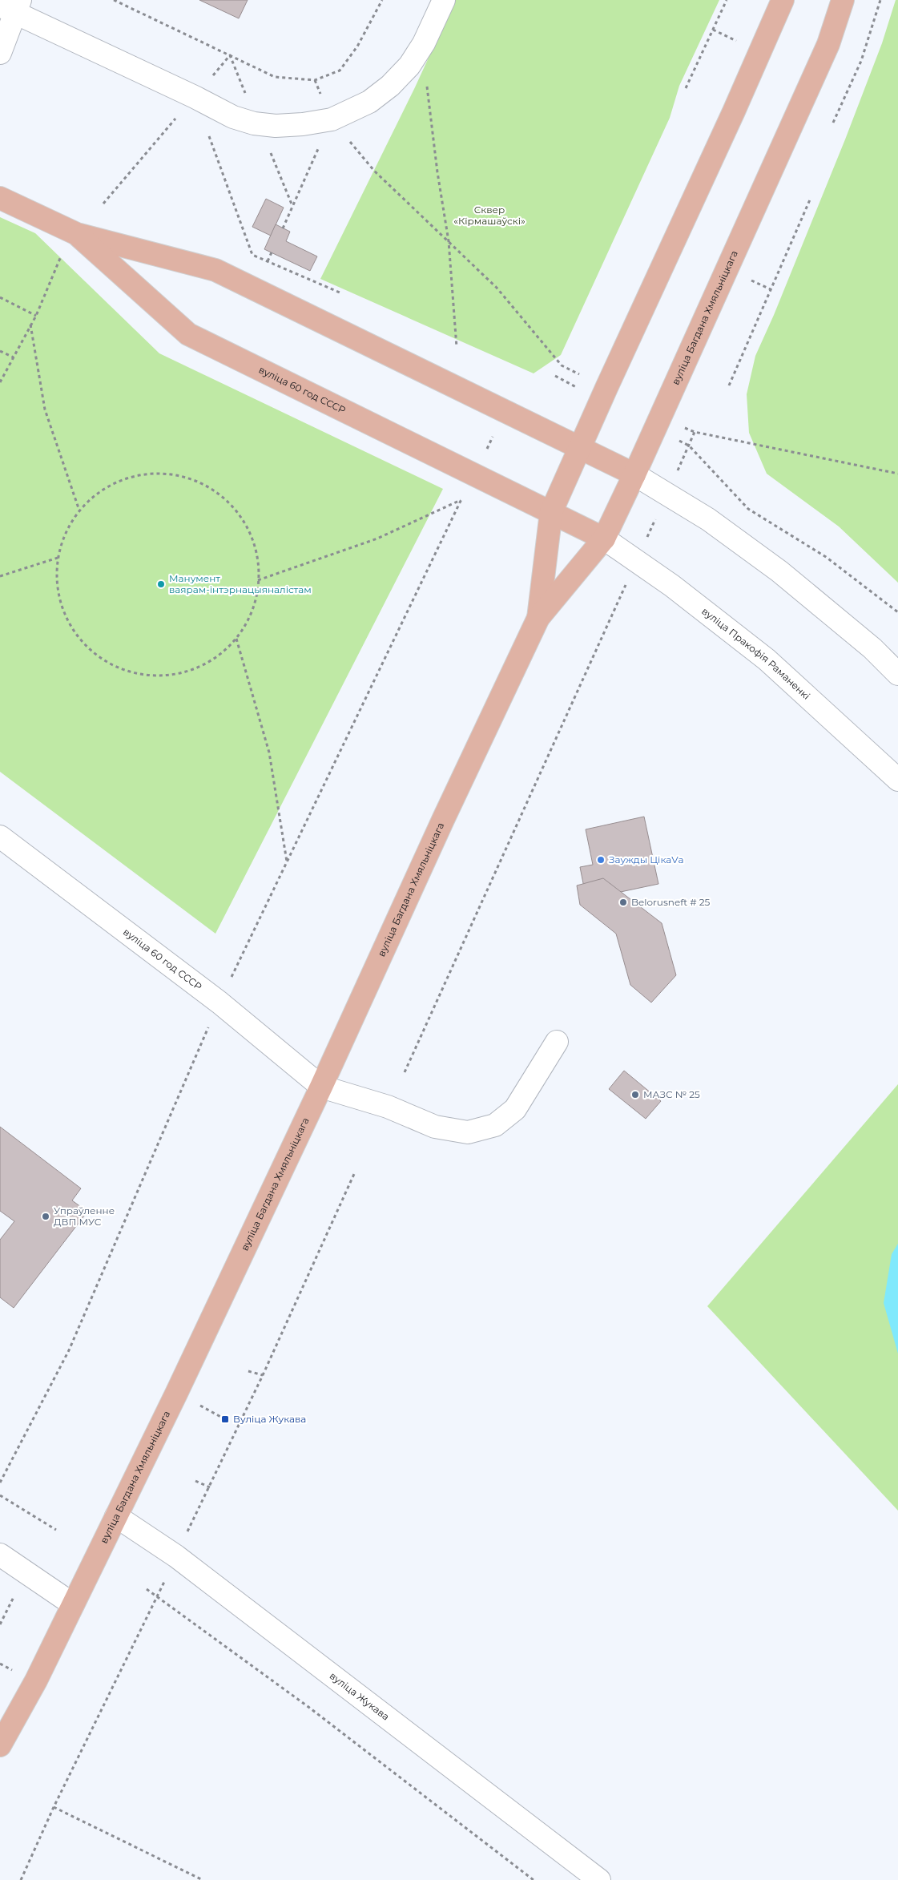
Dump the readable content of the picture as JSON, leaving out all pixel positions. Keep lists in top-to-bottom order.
{
  "streets": {
    "main road": ["вуліца Багдана Хмяльніцкага", "вуліца 60 год СССР"],
    "street": ["вуліца Пракофія Раманенкі", "вуліца Жукава"]
  },
  "crossings": [
    ["вуліца Багдана Хмяльніцкага", "вуліца 60 год СССР"],
    ["вуліца Багдана Хмяльніцкага", "вуліца Пракофія Раманенкі"],
    ["вуліца Багдана Хмяльніцкага", "вуліца Жукава"],
    ["вуліца 60 год СССР", "вуліца Пракофія Раманенкі"]
  ],
  "parks": ["Сквер «Кірмашаўскі»"],
  "places": {
    "other": [
      "Манумент ваярам-інтэрнацыяналістам",
      "Заужды ЦікаVа",
      "Belorusneft # 25",
      "МАЗС № 25",
      "Упраўленне ДВП МУС"
    ],
    "transit": ["Вуліца Жукава"]
  }
}
